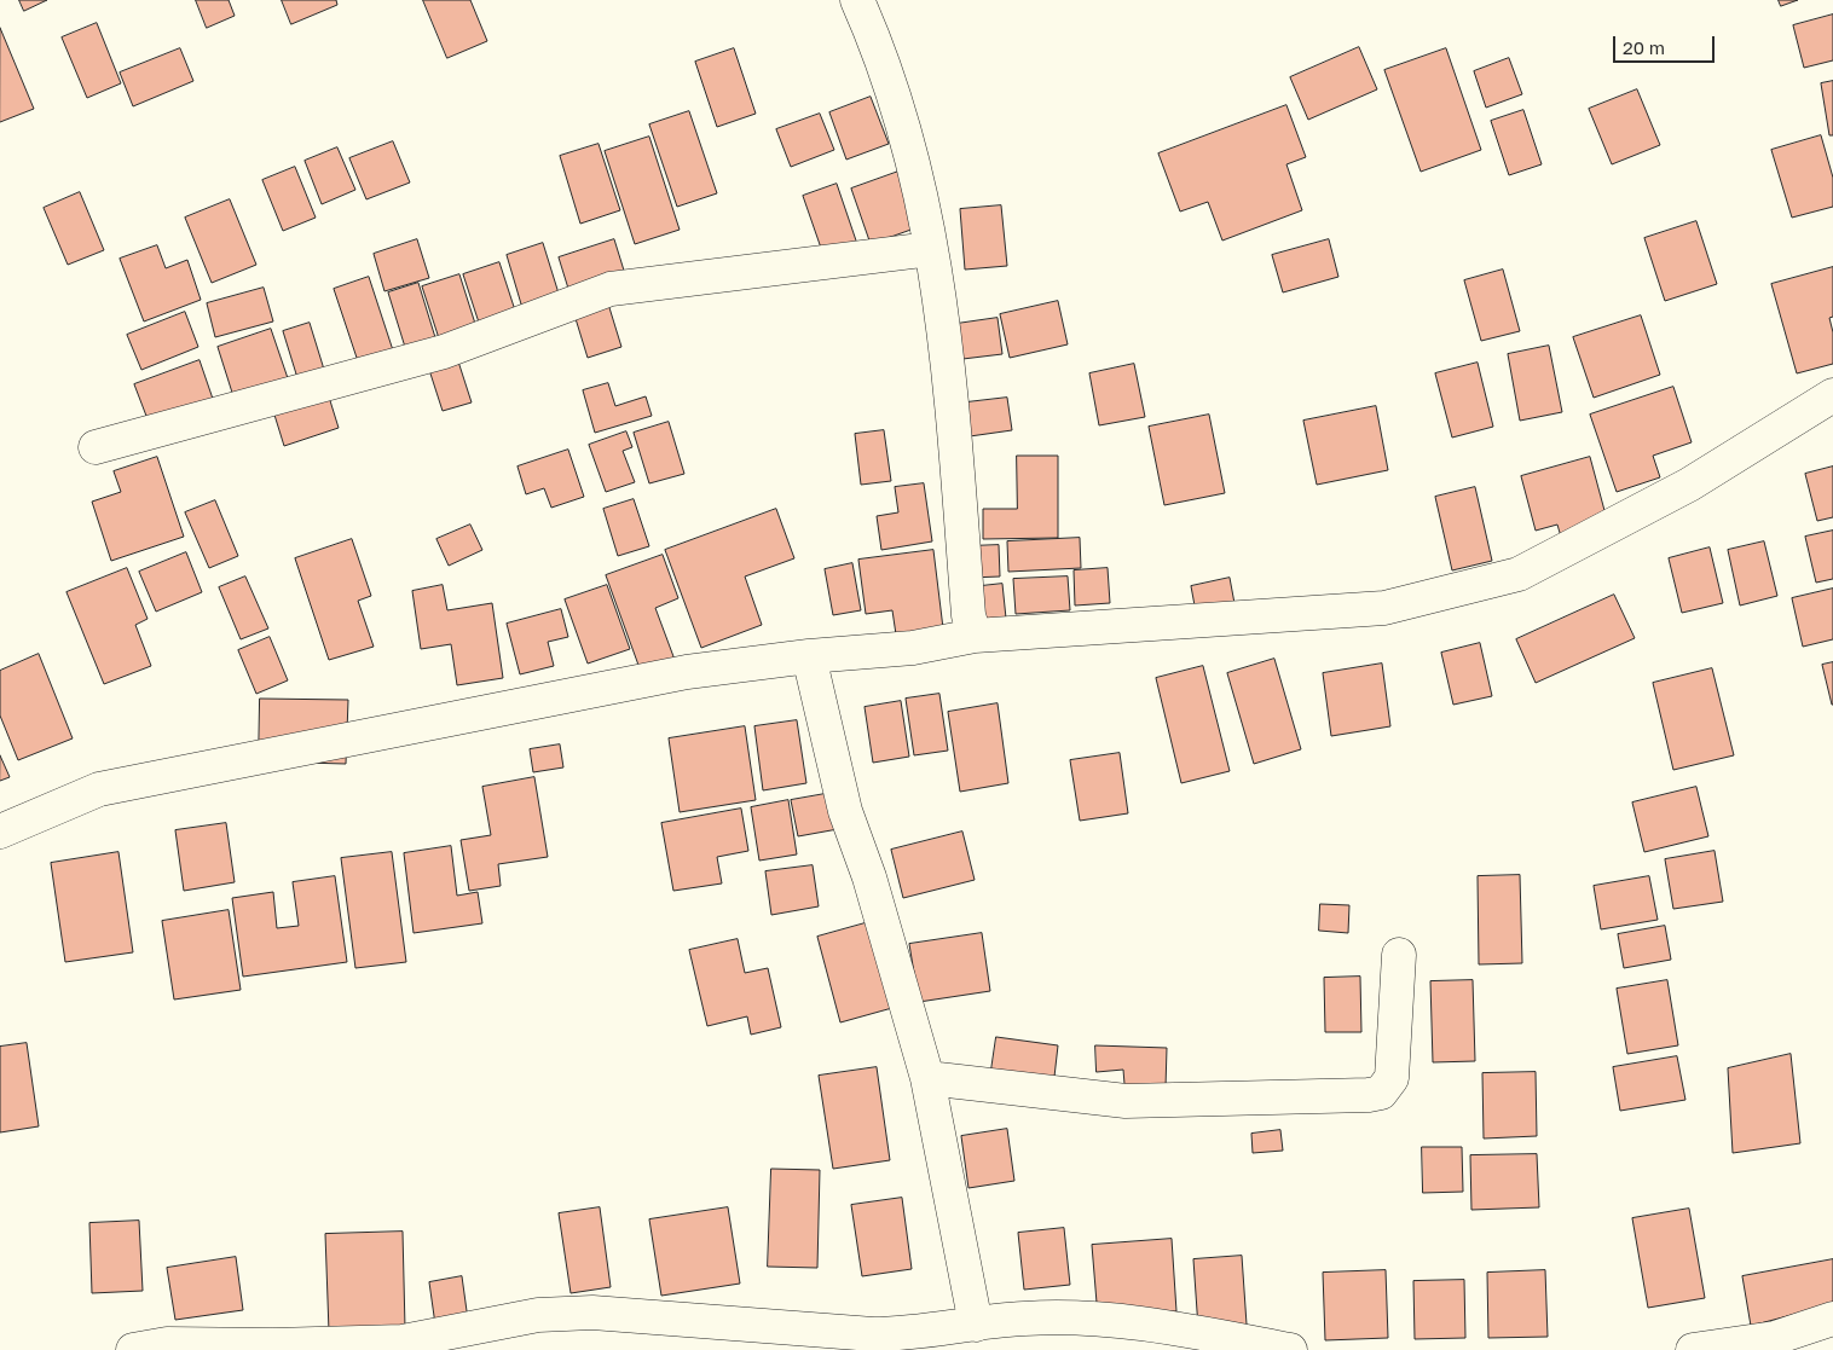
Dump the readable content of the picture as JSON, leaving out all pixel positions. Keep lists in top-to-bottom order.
{
  "scale_bar": "20 m"
}
